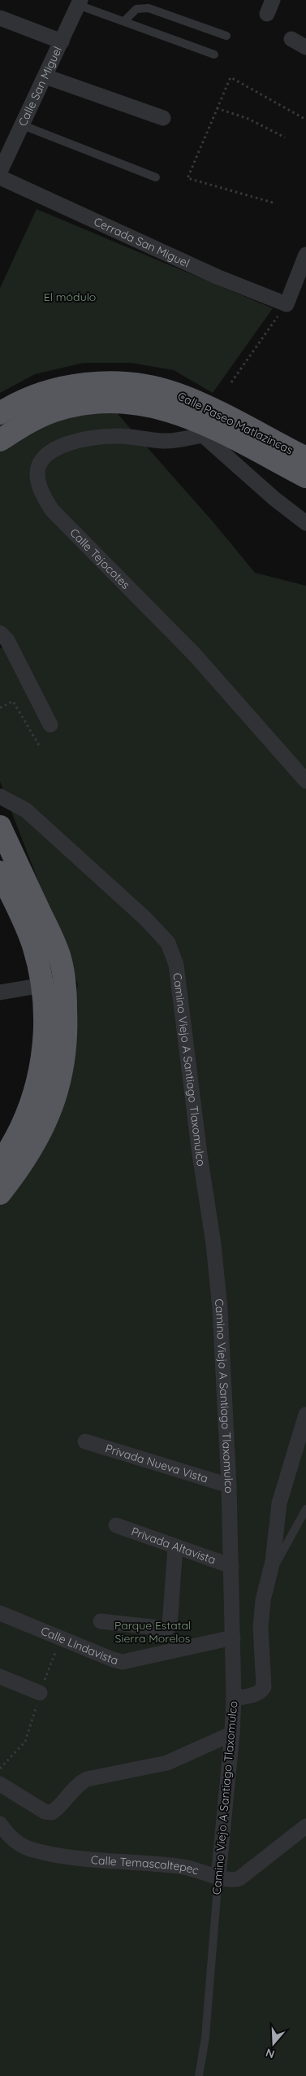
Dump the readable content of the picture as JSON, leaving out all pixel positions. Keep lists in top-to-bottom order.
{
  "streets": {
    "highway": ["Calle Paseo Matlazincas"],
    "street": [
      "Calle San Miguel",
      "Cerrada San Miguel",
      "Calle Tejocotes",
      "Camino Viejo A Santiago Tlaxomulco",
      "Privada Nueva Vista",
      "Privada Altavista",
      "Calle Lindavista",
      "Calle Temascaltepec"
    ]
  },
  "crossings": [
    ["Calle Paseo Matlazincas", "Calle Tejocotes"],
    ["Camino Viejo A Santiago Tlaxomulco", "Privada Nueva Vista"],
    ["Camino Viejo A Santiago Tlaxomulco", "Privada Altavista"],
    ["Camino Viejo A Santiago Tlaxomulco", "Calle Lindavista"],
    ["Camino Viejo A Santiago Tlaxomulco", "Calle Temascaltepec"]
  ],
  "parks": ["El módulo", "Parque Estatal Sierra Morelos"],
  "north": "bottom"
}
